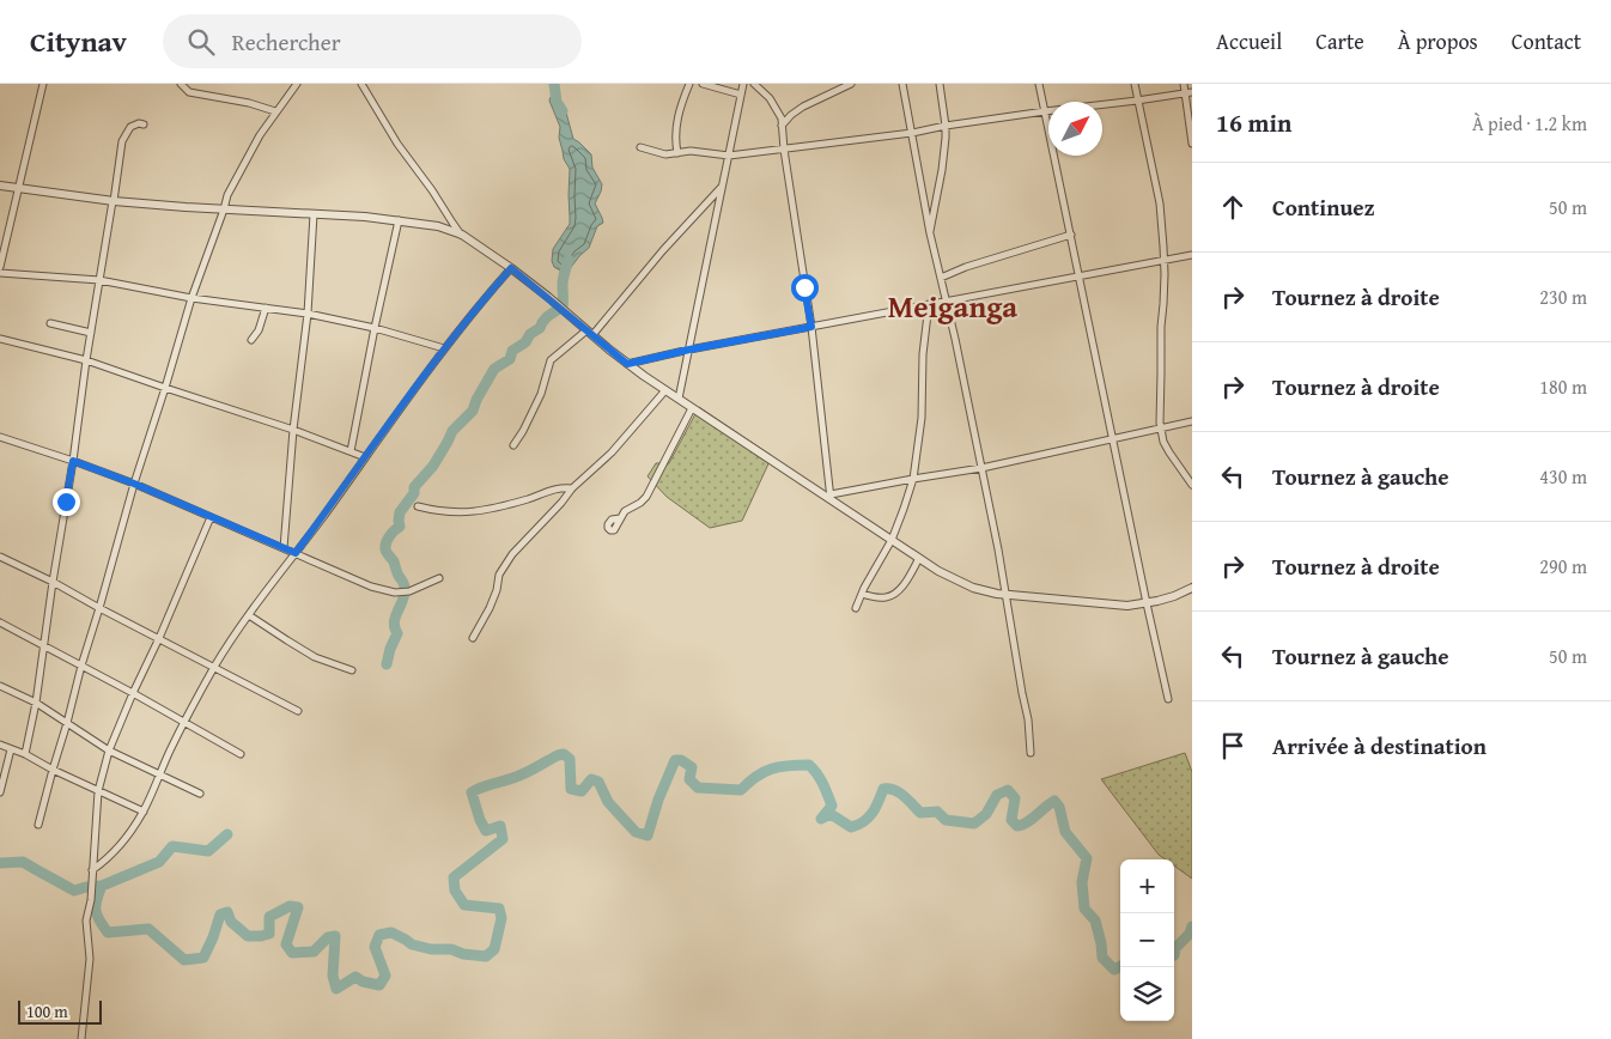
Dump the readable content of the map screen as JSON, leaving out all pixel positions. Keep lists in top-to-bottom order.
{
  "districts": ["Meiganga"],
  "scale_bar": "100 m",
  "north": "top right",
  "page": {
    "header": "Citynav",
    "search": "Rechercher",
    "nav": [
      "Accueil",
      "Carte",
      "À propos",
      "Contact"
    ],
    "heading": ["16 min", "À pied · 1.2 km"],
    "list": [
      ["Continuez", "50 m"],
      ["Tournez à droite", "230 m"],
      ["Tournez à droite", "180 m"],
      ["Tournez à gauche", "430 m"],
      ["Tournez à droite", "290 m"],
      ["Tournez à gauche", "50 m"],
      "Arrivée à destination"
    ],
    "map_buttons": ["+", "−"],
    "scale": "100 m"
  }
}
